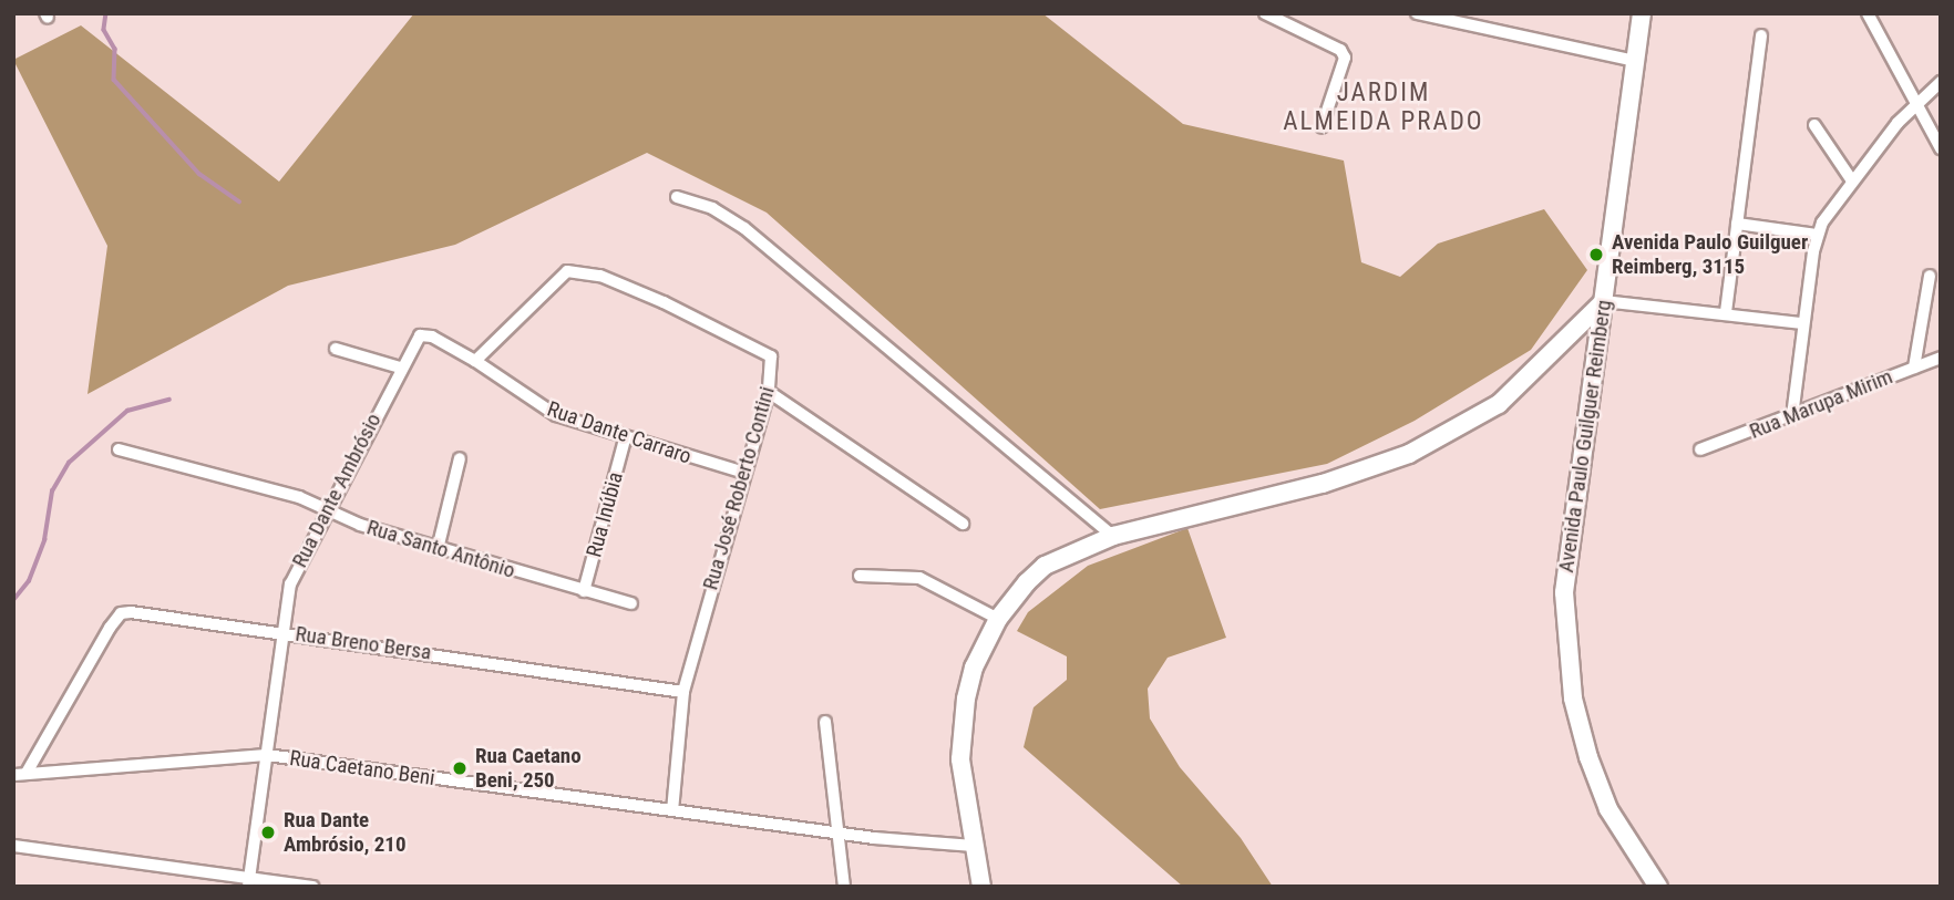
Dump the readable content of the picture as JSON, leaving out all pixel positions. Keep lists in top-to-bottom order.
{
  "streets": {
    "street": [
      "Rua Marupa Mirim",
      "Rua Dante Carraro",
      "Avenida Paulo Guilguer Reimberg",
      "Rua José Roberto Contini",
      "Rua Dante Ambrósio",
      "Rua Inúbia",
      "Rua Santo Antônio",
      "Rua Breno Bersa",
      "Rua Caetano Beni"
    ]
  },
  "crossings": [
    ["Rua Dante Carraro", "Rua José Roberto Contini"],
    ["Rua Dante Carraro", "Rua Dante Ambrósio"],
    ["Rua Dante Carraro", "Rua Inúbia"],
    ["Rua José Roberto Contini", "Rua Breno Bersa"],
    ["Rua Dante Ambrósio", "Rua Santo Antônio"],
    ["Rua Dante Ambrósio", "Rua Breno Bersa"],
    ["Rua Dante Ambrósio", "Rua Caetano Beni"],
    ["Rua Inúbia", "Rua Santo Antônio"],
    ["Rua Breno Bersa", "Rua Caetano Beni"]
  ],
  "districts": ["JARDIM ALMEIDA PRADO"],
  "places": ["Avenida Paulo Guilguer Reimberg, 3115", "Rua Caetano Beni, 250", "Rua Dante Ambrósio, 210"]
}
